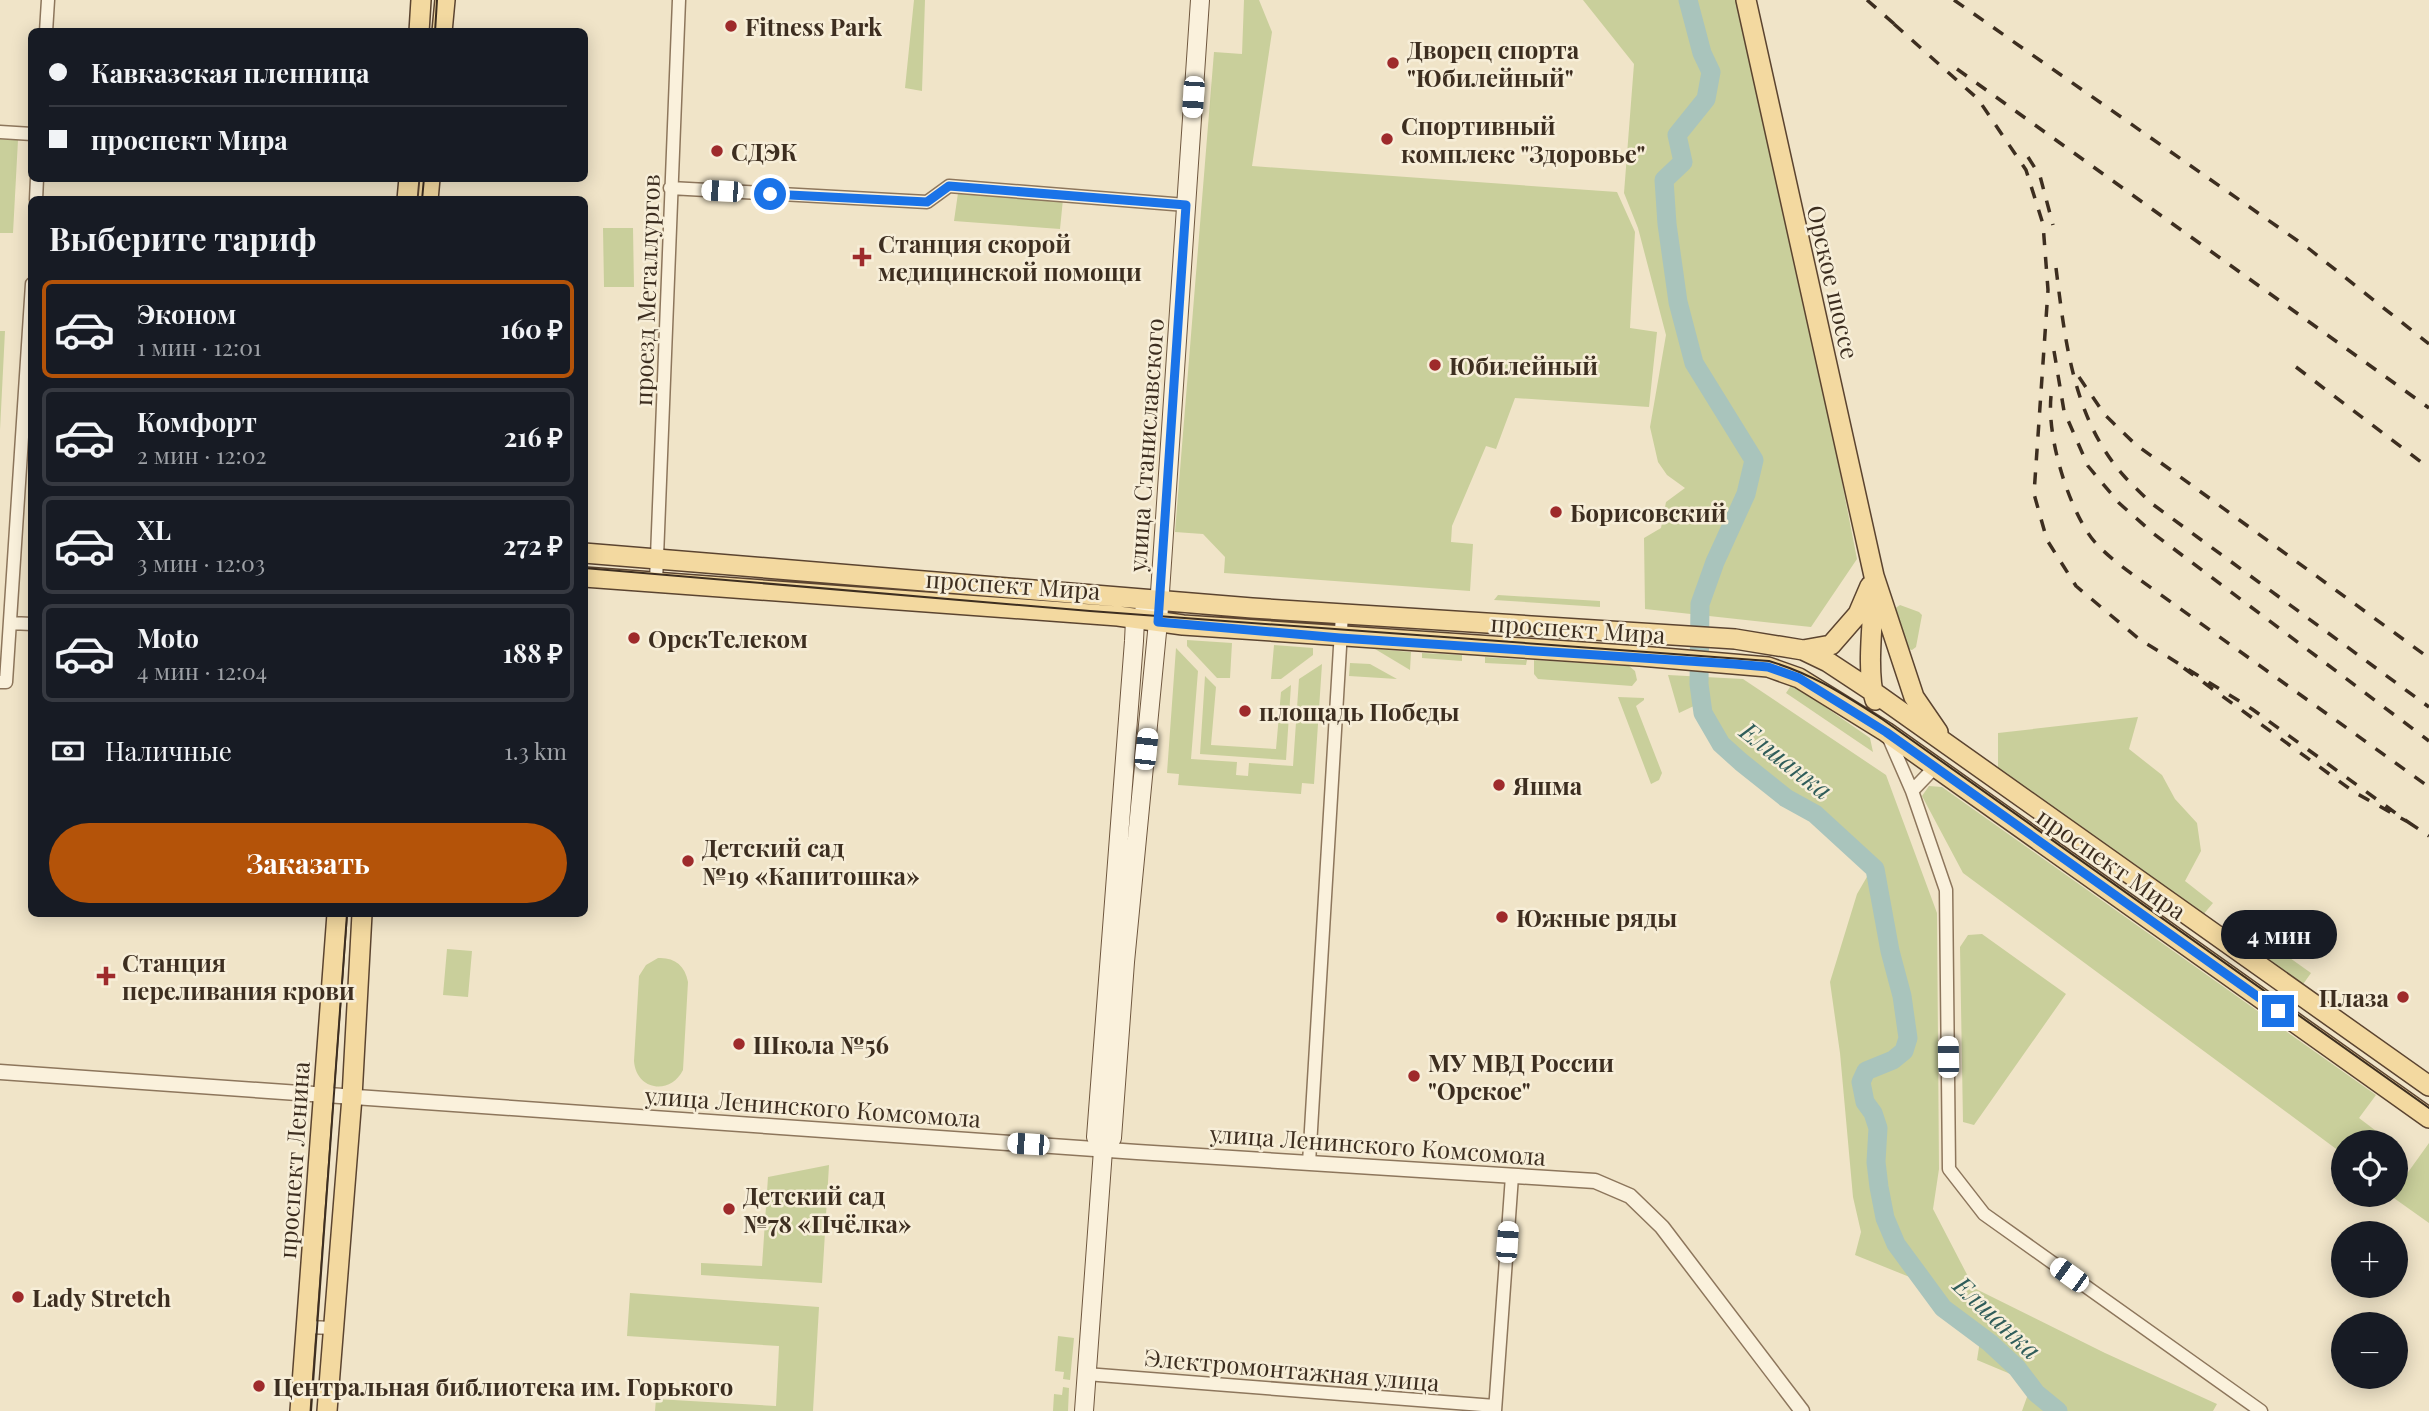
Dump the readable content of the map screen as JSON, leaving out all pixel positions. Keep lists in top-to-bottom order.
{
  "streets": {
    "main road": [
      "Орское шоссе",
      "улица Станиславского",
      "проспект Мира",
      "проспект Ленина"
    ],
    "street": ["проезд Металлургов", "улица Ленинского Комсомола", "Электромонтажная улица"]
  },
  "crossings": [
    ["проезд Металлургов", "проспект Мира"],
    ["улица Станиславского", "проспект Мира"],
    ["улица Станиславского", "улица Ленинского Комсомола"],
    ["улица Станиславского", "Электромонтажная улица"],
    ["улица Ленинского Комсомола", "проспект Ленина"]
  ],
  "water": ["Елшанка"],
  "places": {
    "other": [
      "Fitness Park",
      "Дворец спорта \"Юбилейный\"",
      "Спортивный комплекс \"Здоровье\"",
      "СДЭК",
      "Юбилейный",
      "Борисовский",
      "ОрскТелеком",
      "площадь Победы",
      "Яшма",
      "Детский сад №19 «Капитошка»",
      "Южные ряды",
      "Плаза",
      "Школа №56",
      "МУ МВД России \"Орское\"",
      "Детский сад №78 «Пчёлка»",
      "Lady Stretch",
      "Центральная библиотека им. Горького"
    ],
    "health": ["Станция скорой медицинской помощи", "Станция переливания крови"]
  },
  "page": {
    "banner": ["Кавказская пленница", "проспект Мира"],
    "heading": "Выберите тариф",
    "list": [
      {
        "name": "Эконом",
        "note": "1 мин · 12:01",
        "value": "160 ₽"
      },
      {
        "name": "Комфорт",
        "note": "2 мин · 12:02",
        "value": "216 ₽"
      },
      {
        "name": "XL",
        "note": "3 мин · 12:03",
        "value": "272 ₽"
      },
      {
        "name": "Moto",
        "note": "4 мин · 12:04",
        "value": "188 ₽"
      }
    ],
    "pay": ["Наличные", "1.3 km"],
    "buttons": "Заказать",
    "bubble": "4 мин",
    "map_buttons": ["+", "−"]
  }
}
